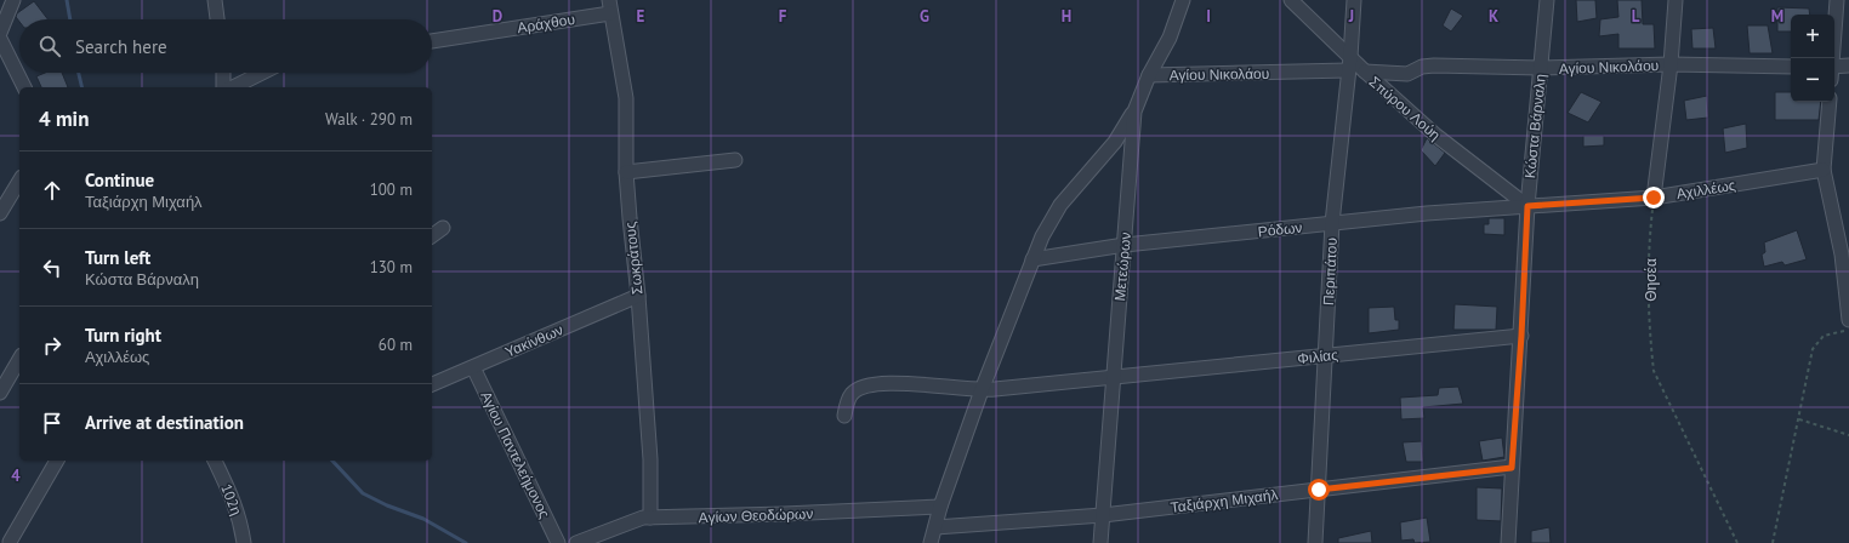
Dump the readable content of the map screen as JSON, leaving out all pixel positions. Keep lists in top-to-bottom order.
{
  "streets": {
    "street": [
      "Αράχθου",
      "Αγίου Νικολάου",
      "Σπύρου Λούη",
      "Κώστα Βάρναλη",
      "Αχιλλέως",
      "Ρόδων",
      "Σωκράτους",
      "Μετεώρων",
      "Περιπάτου",
      "Υακίνθων",
      "Φιλίας",
      "Αγίου Παντελεήμονος",
      "102η",
      "Ταξιάρχη Μιχαήλ",
      "Αγίων Θεοδώρων"
    ],
    "path": ["Θησέα"]
  },
  "crossings": [
    ["Αράχθου", "Σωκράτους"],
    ["Αγίου Νικολάου", "Σπύρου Λούη"],
    ["Αγίου Νικολάου", "Κώστα Βάρναλη"],
    ["Αγίου Νικολάου", "Μετεώρων"],
    ["Αγίου Νικολάου", "Περιπάτου"],
    ["Σπύρου Λούη", "Κώστα Βάρναλη"],
    ["Σπύρου Λούη", "Αχιλλέως"],
    ["Σπύρου Λούη", "Ρόδων"],
    ["Σπύρου Λούη", "Περιπάτου"],
    ["Κώστα Βάρναλη", "Αχιλλέως"],
    ["Κώστα Βάρναλη", "Ρόδων"],
    ["Κώστα Βάρναλη", "Φιλίας"],
    ["Κώστα Βάρναλη", "Ταξιάρχη Μιχαήλ"],
    ["Αχιλλέως", "Ρόδων"],
    ["Αχιλλέως", "Θησέα"],
    ["Ρόδων", "Μετεώρων"],
    ["Ρόδων", "Περιπάτου"],
    ["Σωκράτους", "Υακίνθων"],
    ["Σωκράτους", "Αγίων Θεοδώρων"],
    ["Μετεώρων", "Φιλίας"],
    ["Μετεώρων", "Ταξιάρχη Μιχαήλ"],
    ["Περιπάτου", "Φιλίας"],
    ["Περιπάτου", "Ταξιάρχη Μιχαήλ"],
    ["Υακίνθων", "Αγίου Παντελεήμονος"]
  ],
  "page": {
    "map_buttons": ["+", "−"],
    "search": "Search here",
    "heading": ["4 min", "Walk · 290 m"],
    "list": [
      ["Continue", "Ταξιάρχη Μιχαήλ", "100 m"],
      ["Turn left", "Κώστα Βάρναλη", "130 m"],
      ["Turn right", "Αχιλλέως", "60 m"],
      "Arrive at destination"
    ]
  },
  "grid": {
    "columns": [
      "D",
      "E",
      "F",
      "G",
      "H",
      "I",
      "J",
      "K",
      "L",
      "M"
    ],
    "rows": ["4"]
  }
}
